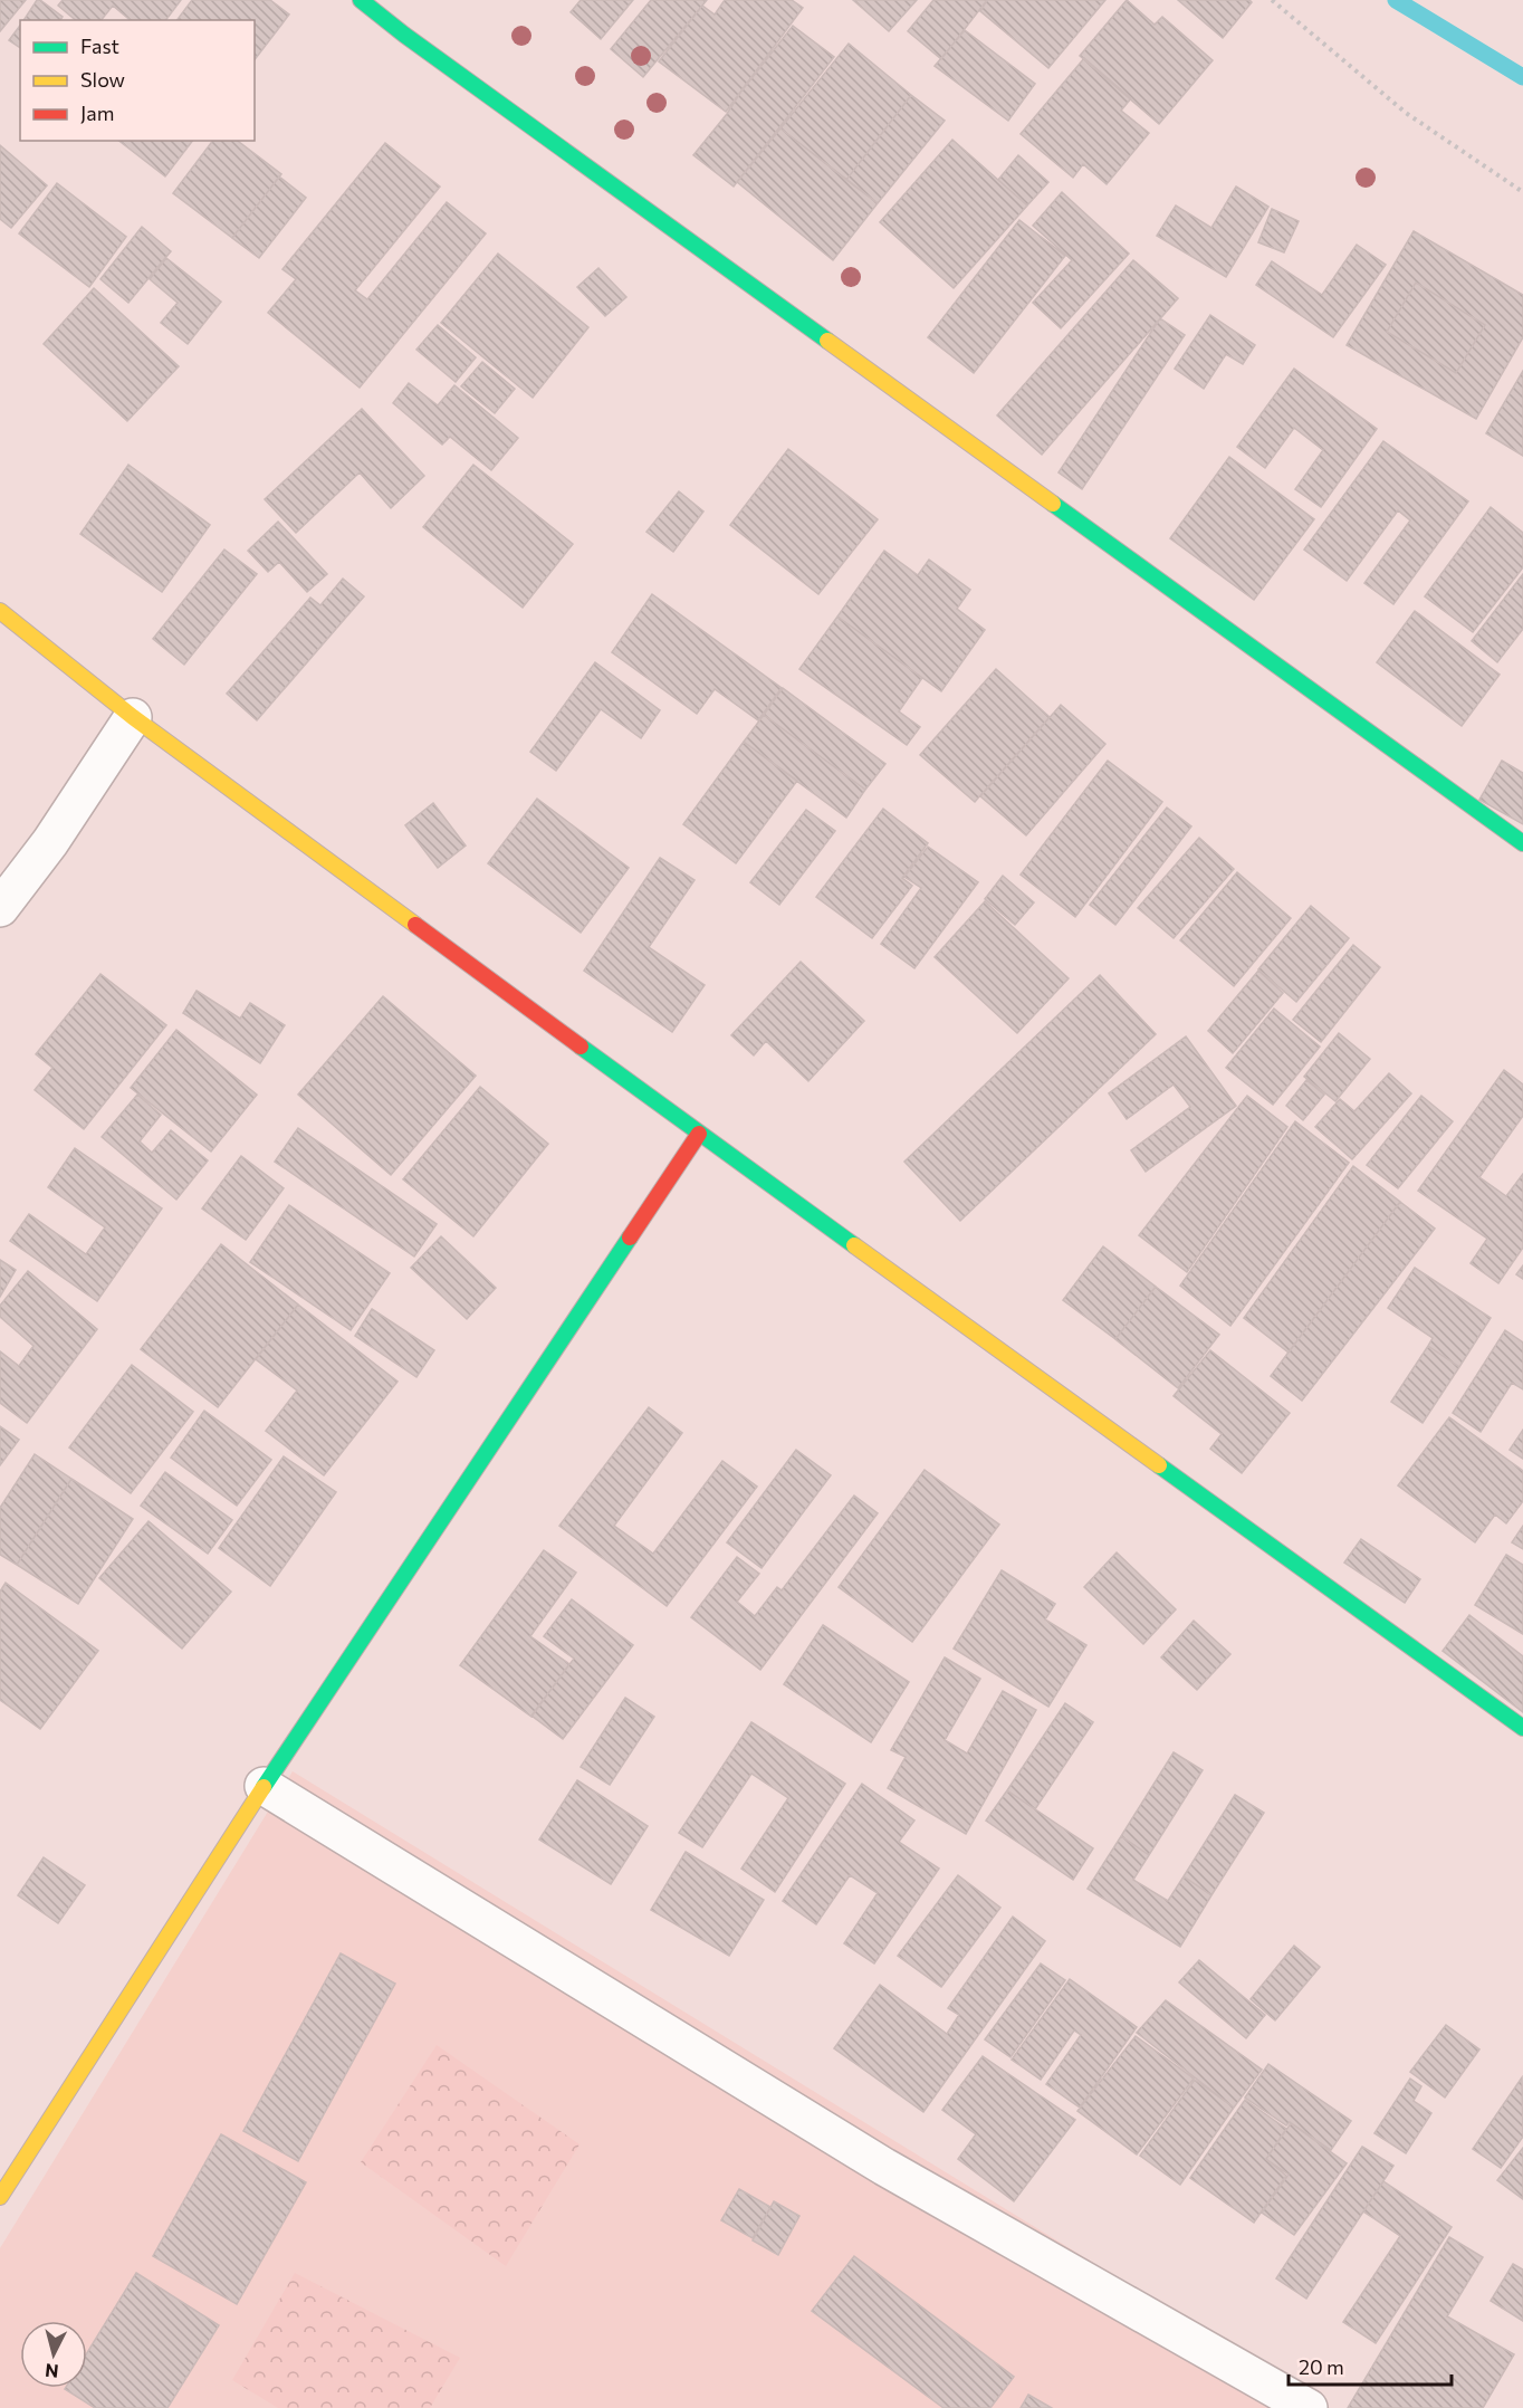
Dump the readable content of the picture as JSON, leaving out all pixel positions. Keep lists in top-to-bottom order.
{
  "legend": ["Fast", "Slow", "Jam"],
  "scale_bar": "20 m",
  "north": "bottom"
}
